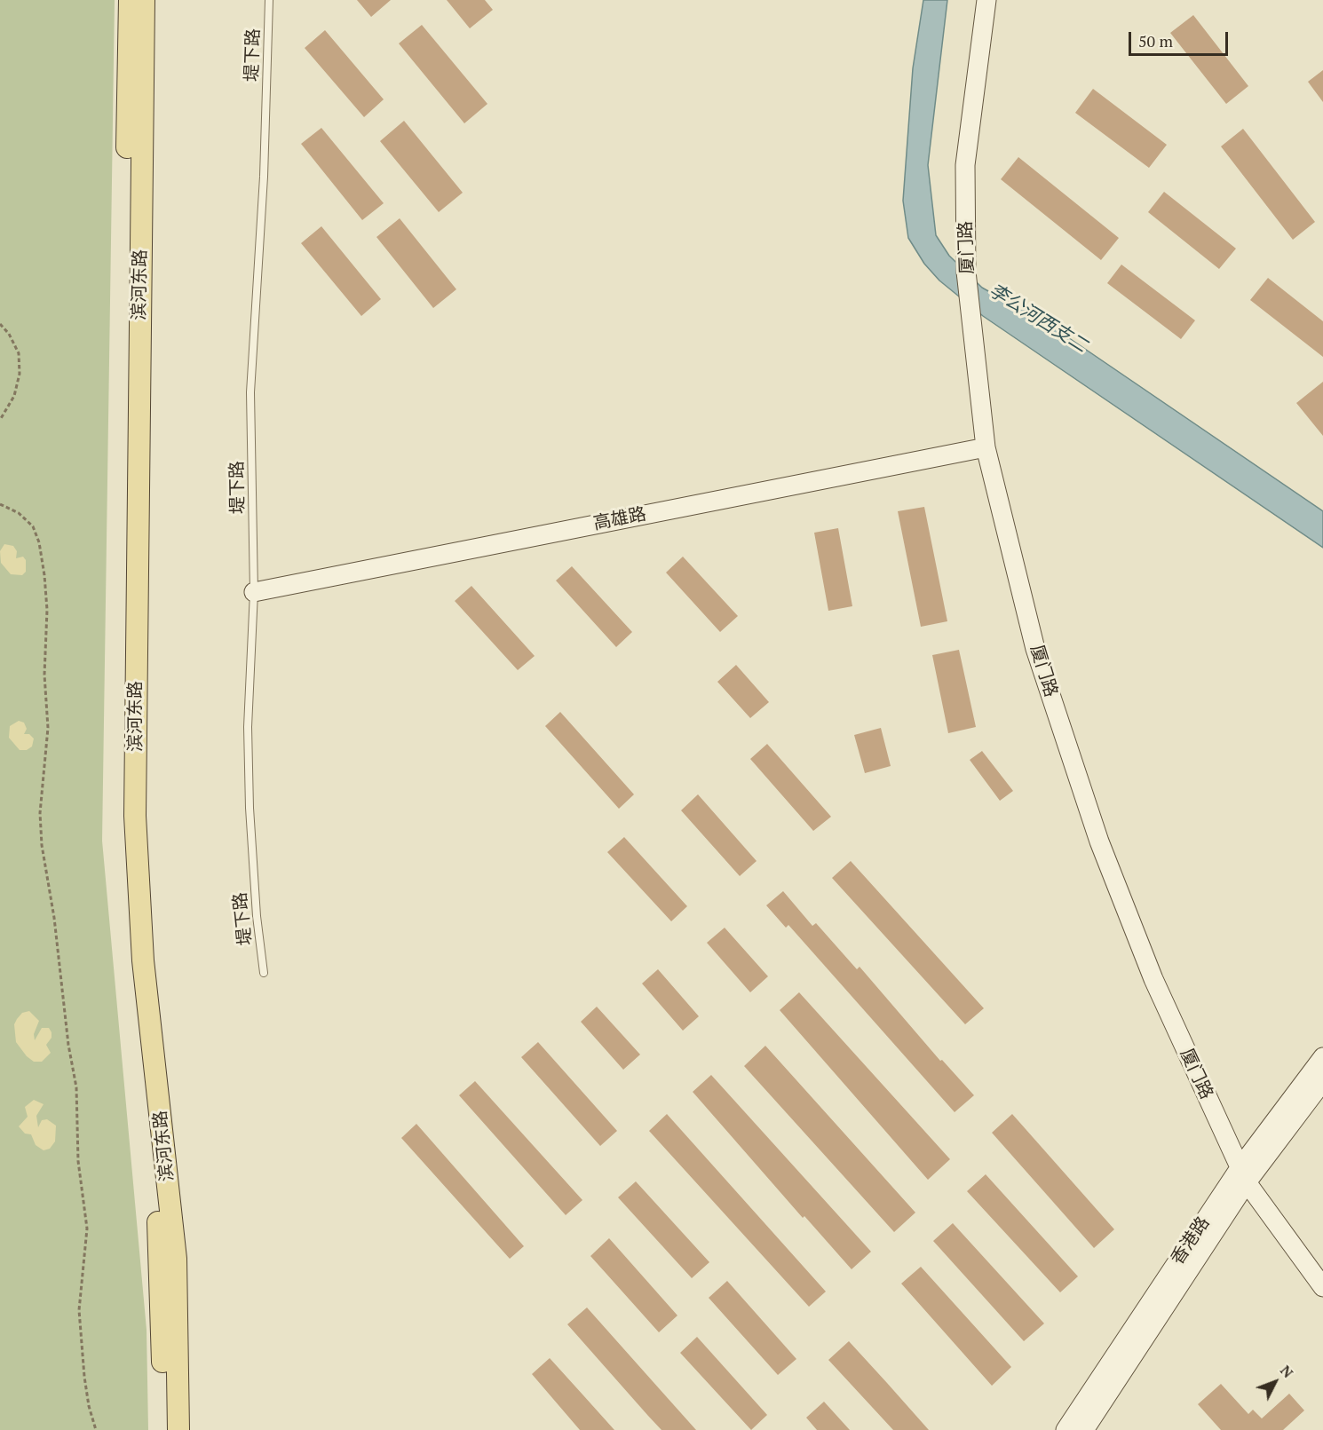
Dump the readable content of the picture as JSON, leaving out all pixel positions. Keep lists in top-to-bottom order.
{
  "streets": {
    "main road": ["滨河东路"],
    "street": ["厦门路", "高雄路", "香港路"],
    "lane": ["堤下路"]
  },
  "crossings": [
    ["堤下路", "高雄路"],
    ["厦门路", "高雄路"],
    ["厦门路", "香港路"]
  ],
  "water": ["李公河西支二"],
  "scale_bar": "50 m",
  "north": "top right"
}
